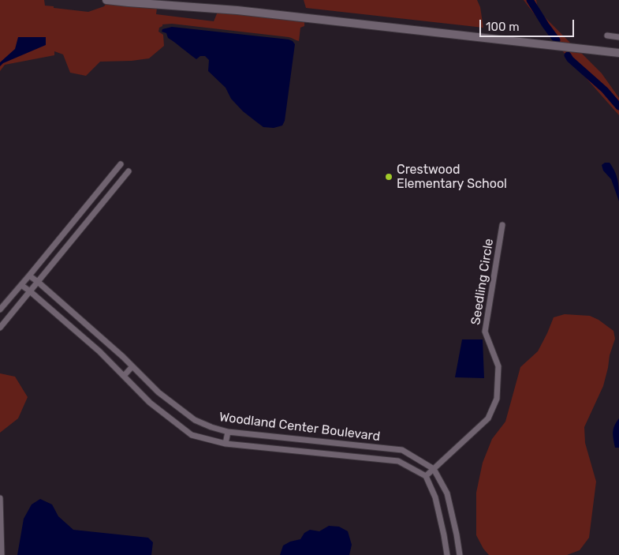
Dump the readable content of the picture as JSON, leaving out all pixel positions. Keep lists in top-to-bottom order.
{
  "streets": {
    "street": ["Seedling Circle", "Woodland Center Boulevard"]
  },
  "crossings": [
    ["Seedling Circle", "Woodland Center Boulevard"]
  ],
  "places": ["Crestwood Elementary School"],
  "scale_bar": "100 m"
}
